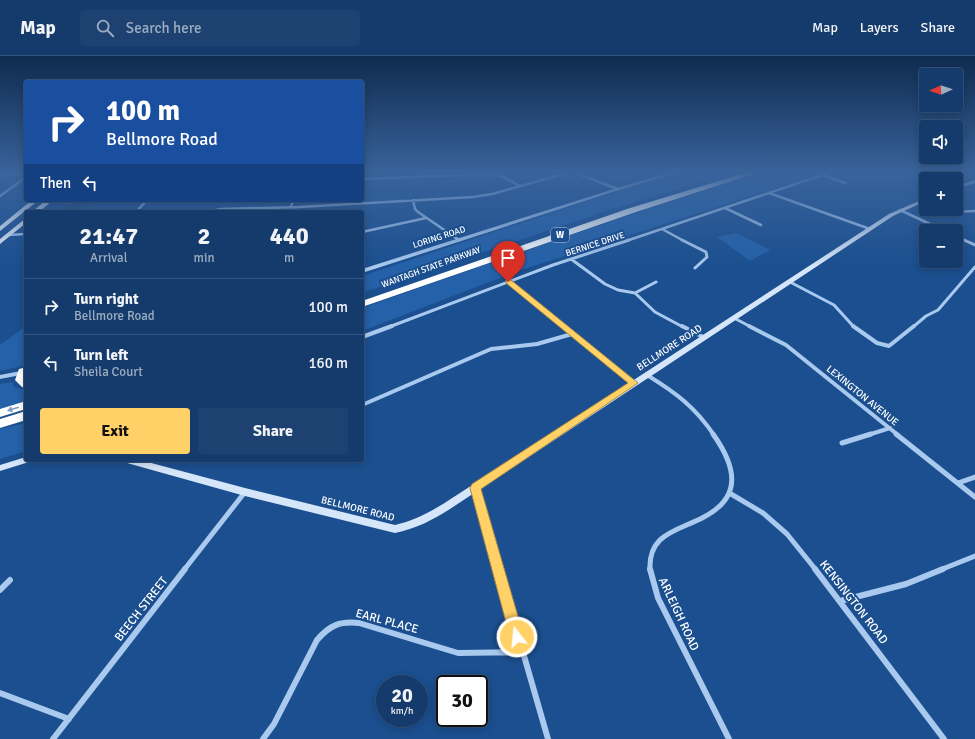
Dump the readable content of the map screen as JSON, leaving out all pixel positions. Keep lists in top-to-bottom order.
{
  "streets": {
    "highway": ["W", "WANTAGH STATE PARKWAY"],
    "main road": ["BELLMORE ROAD"],
    "street": [
      "LORING ROAD",
      "BERNICE DRIVE",
      "LEXINGTON AVENUE",
      "KENSINGTON ROAD",
      "BEECH STREET",
      "ARLEIGH ROAD",
      "EARL PLACE"
    ]
  },
  "crossings": [
    ["BELLMORE ROAD", "LEXINGTON AVENUE"],
    ["BELLMORE ROAD", "BEECH STREET"],
    ["KENSINGTON ROAD", "ARLEIGH ROAD"]
  ],
  "north": "left",
  "page": {
    "header": "Map",
    "search": "Search here",
    "nav": ["Map", "Layers", "Share"],
    "map_buttons": ["+", "−"],
    "turn": ["100 m", "Bellmore Road"],
    "then": "Then",
    "eta": [
      "21:47",
      "Arrival",
      "2",
      "min",
      "440",
      "m"
    ],
    "list": [
      {
        "name": "Turn right",
        "note": "Bellmore Road",
        "value": "100 m"
      },
      {
        "name": "Turn left",
        "note": "Sheila Court",
        "value": "160 m"
      }
    ],
    "buttons": ["Exit", "Share"],
    "speed": "20 km/h",
    "limit": "30"
  }
}
